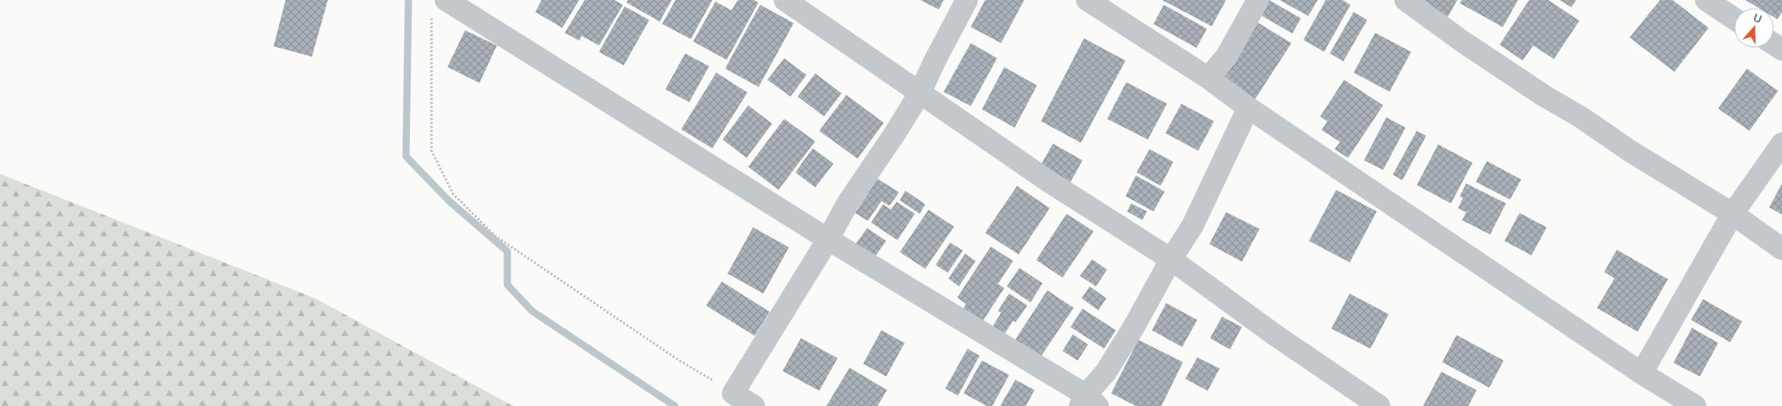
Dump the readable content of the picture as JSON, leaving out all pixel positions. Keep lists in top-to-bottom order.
{
  "north": "top"
}
